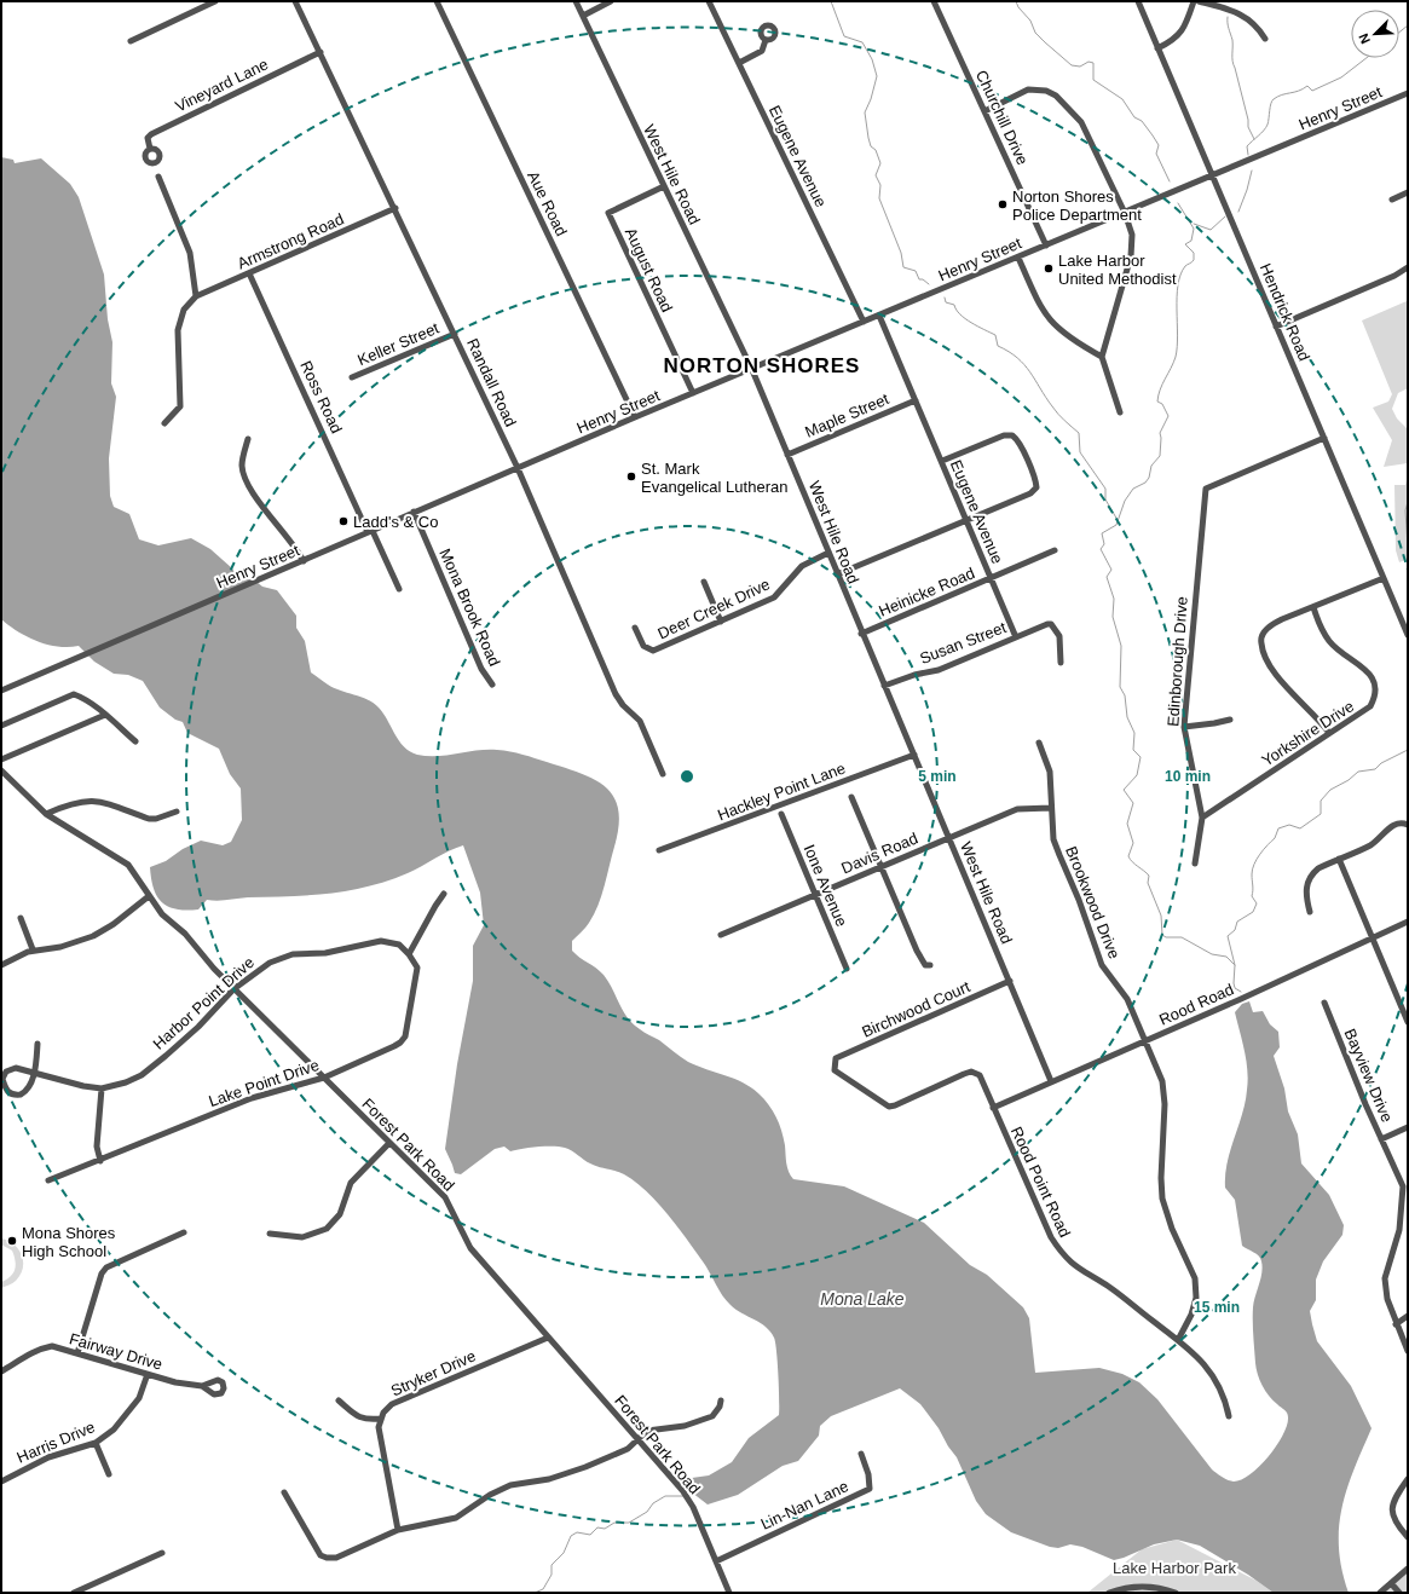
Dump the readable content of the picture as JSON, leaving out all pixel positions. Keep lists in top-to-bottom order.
{
  "streets": {
    "street": [
      "Vineyard Lane",
      "Henry Street",
      "Churchill Drive",
      "Eugene Avenue",
      "West Hile Road",
      "Aue Road",
      "Armstrong Road",
      "August Road",
      "Hendrick Road",
      "Keller Street",
      "Randall Road",
      "Ross Road",
      "Maple Street",
      "Heinicke Road",
      "Mona Brook Road",
      "Deer Creek Drive",
      "Susan Street",
      "Edinborough Drive",
      "Yorkshire Drive",
      "Hackley Point Lane",
      "Davis Road",
      "Ione Avenue",
      "Brookwood Drive",
      "Harbor Point Drive",
      "Rood Road",
      "Birchwood Court",
      "Bayview Drive",
      "Lake Point Drive",
      "Forest Park Road",
      "Rood Point Road",
      "Fairway Drive",
      "Stryker Drive",
      "Harris Drive",
      "Lin-Nan Lane"
    ]
  },
  "crossings": [
    ["Vineyard Lane", "Randall Road"],
    ["Henry Street", "Churchill Drive"],
    ["Henry Street", "Eugene Avenue"],
    ["Henry Street", "West Hile Road"],
    ["Henry Street", "Aue Road"],
    ["Henry Street", "August Road"],
    ["Henry Street", "Hendrick Road"],
    ["Henry Street", "Randall Road"],
    ["Henry Street", "Ross Road"],
    ["Henry Street", "Mona Brook Road"],
    ["Eugene Avenue", "Maple Street"],
    ["Eugene Avenue", "Heinicke Road"],
    ["Eugene Avenue", "Susan Street"],
    ["West Hile Road", "August Road"],
    ["West Hile Road", "Maple Street"],
    ["West Hile Road", "Heinicke Road"],
    ["West Hile Road", "Deer Creek Drive"],
    ["West Hile Road", "Susan Street"],
    ["West Hile Road", "Hackley Point Lane"],
    ["West Hile Road", "Davis Road"],
    ["West Hile Road", "Rood Road"],
    ["West Hile Road", "Birchwood Court"],
    ["Armstrong Road", "Randall Road"],
    ["Armstrong Road", "Ross Road"],
    ["Hendrick Road", "Edinborough Drive"],
    ["Keller Street", "Randall Road"],
    ["Edinborough Drive", "Yorkshire Drive"],
    ["Davis Road", "Ione Avenue"],
    ["Davis Road", "Brookwood Drive"],
    ["Brookwood Drive", "Rood Road"],
    ["Brookwood Drive", "Rood Point Road"],
    ["Harbor Point Drive", "Lake Point Drive"],
    ["Harbor Point Drive", "Forest Park Road"],
    ["Rood Road", "Rood Point Road"],
    ["Birchwood Court", "Rood Point Road"],
    ["Lake Point Drive", "Forest Park Road"],
    ["Forest Park Road", "Stryker Drive"],
    ["Forest Park Road", "Lin-Nan Lane"],
    ["Fairway Drive", "Harris Drive"]
  ],
  "districts": ["NORTON SHORES"],
  "water": ["Mona Lake"],
  "parks": ["Lake Harbor Park"],
  "places": [
    "Norton Shores Police Department",
    "Lake Harbor United Methodist",
    "St. Mark Evangelical Lutheran",
    "Ladd's & Co",
    "Mona Shores High School"
  ],
  "north": "bottom left",
  "rings": ["5 min", "10 min", "15 min"]
}
